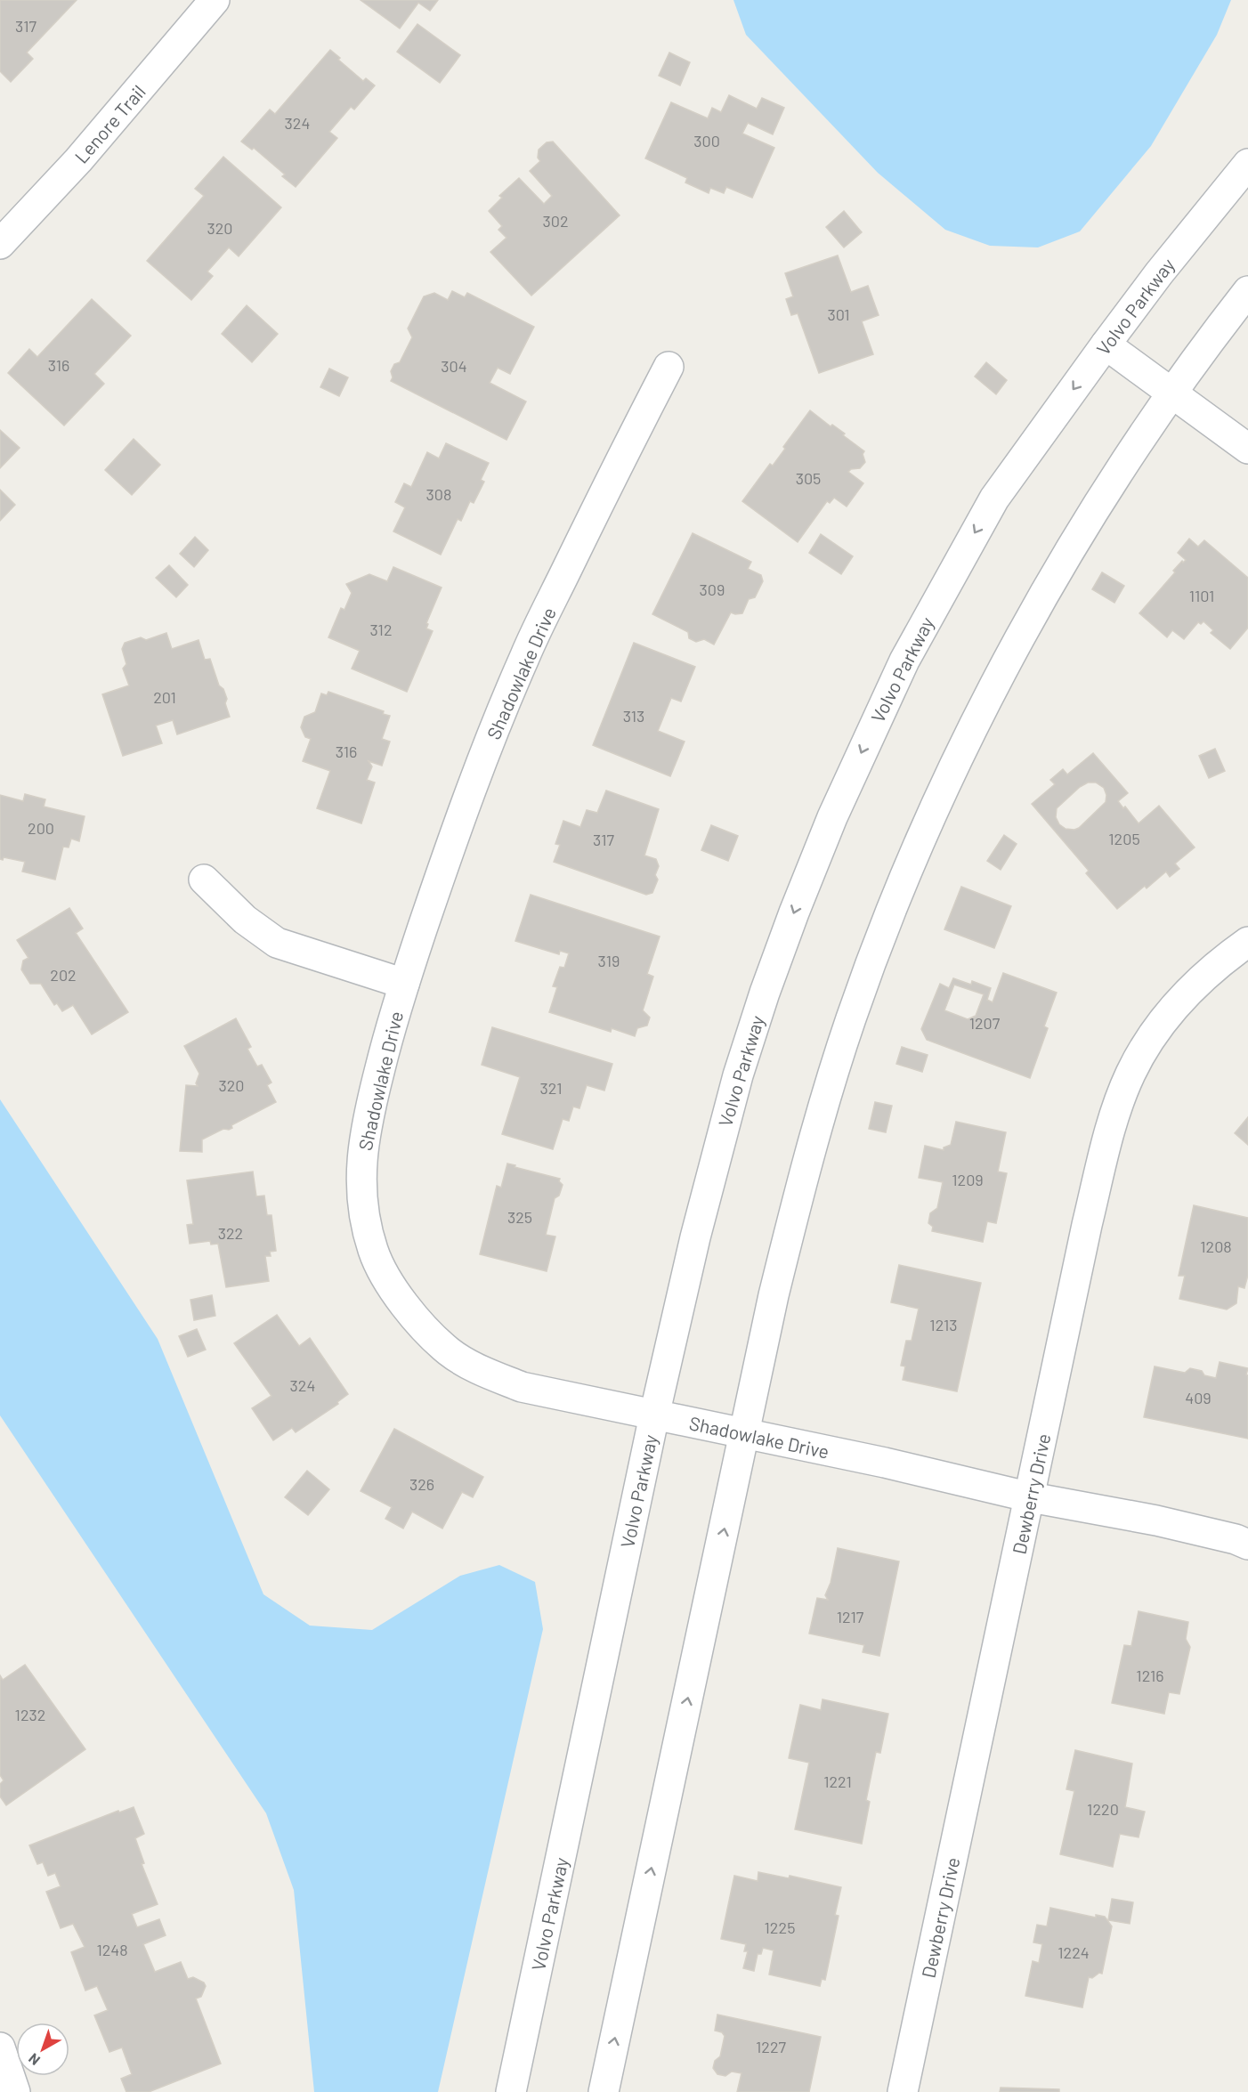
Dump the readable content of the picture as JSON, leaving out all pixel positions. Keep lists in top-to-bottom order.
{
  "streets": {
    "street": [
      "Lenore Trail",
      "Volvo Parkway",
      "Shadowlake Drive",
      "Dewberry Drive"
    ]
  },
  "crossings": [
    ["Volvo Parkway", "Shadowlake Drive"],
    ["Shadowlake Drive", "Dewberry Drive"]
  ],
  "house_numbers": [
    "317",
    "324",
    "300",
    "302",
    "320",
    "301",
    "316",
    "304",
    "305",
    "308",
    "309",
    "1101",
    "312",
    "201",
    "313",
    "316",
    "200",
    "1205",
    "317",
    "319",
    "202",
    "1207",
    "320",
    "321",
    "1209",
    "325",
    "322",
    "1208",
    "1213",
    "324",
    "409",
    "326",
    "1217",
    "1216",
    "1232",
    "1221",
    "1220",
    "1225",
    "1248",
    "1224",
    "1227"
  ],
  "north": "bottom left"
}
